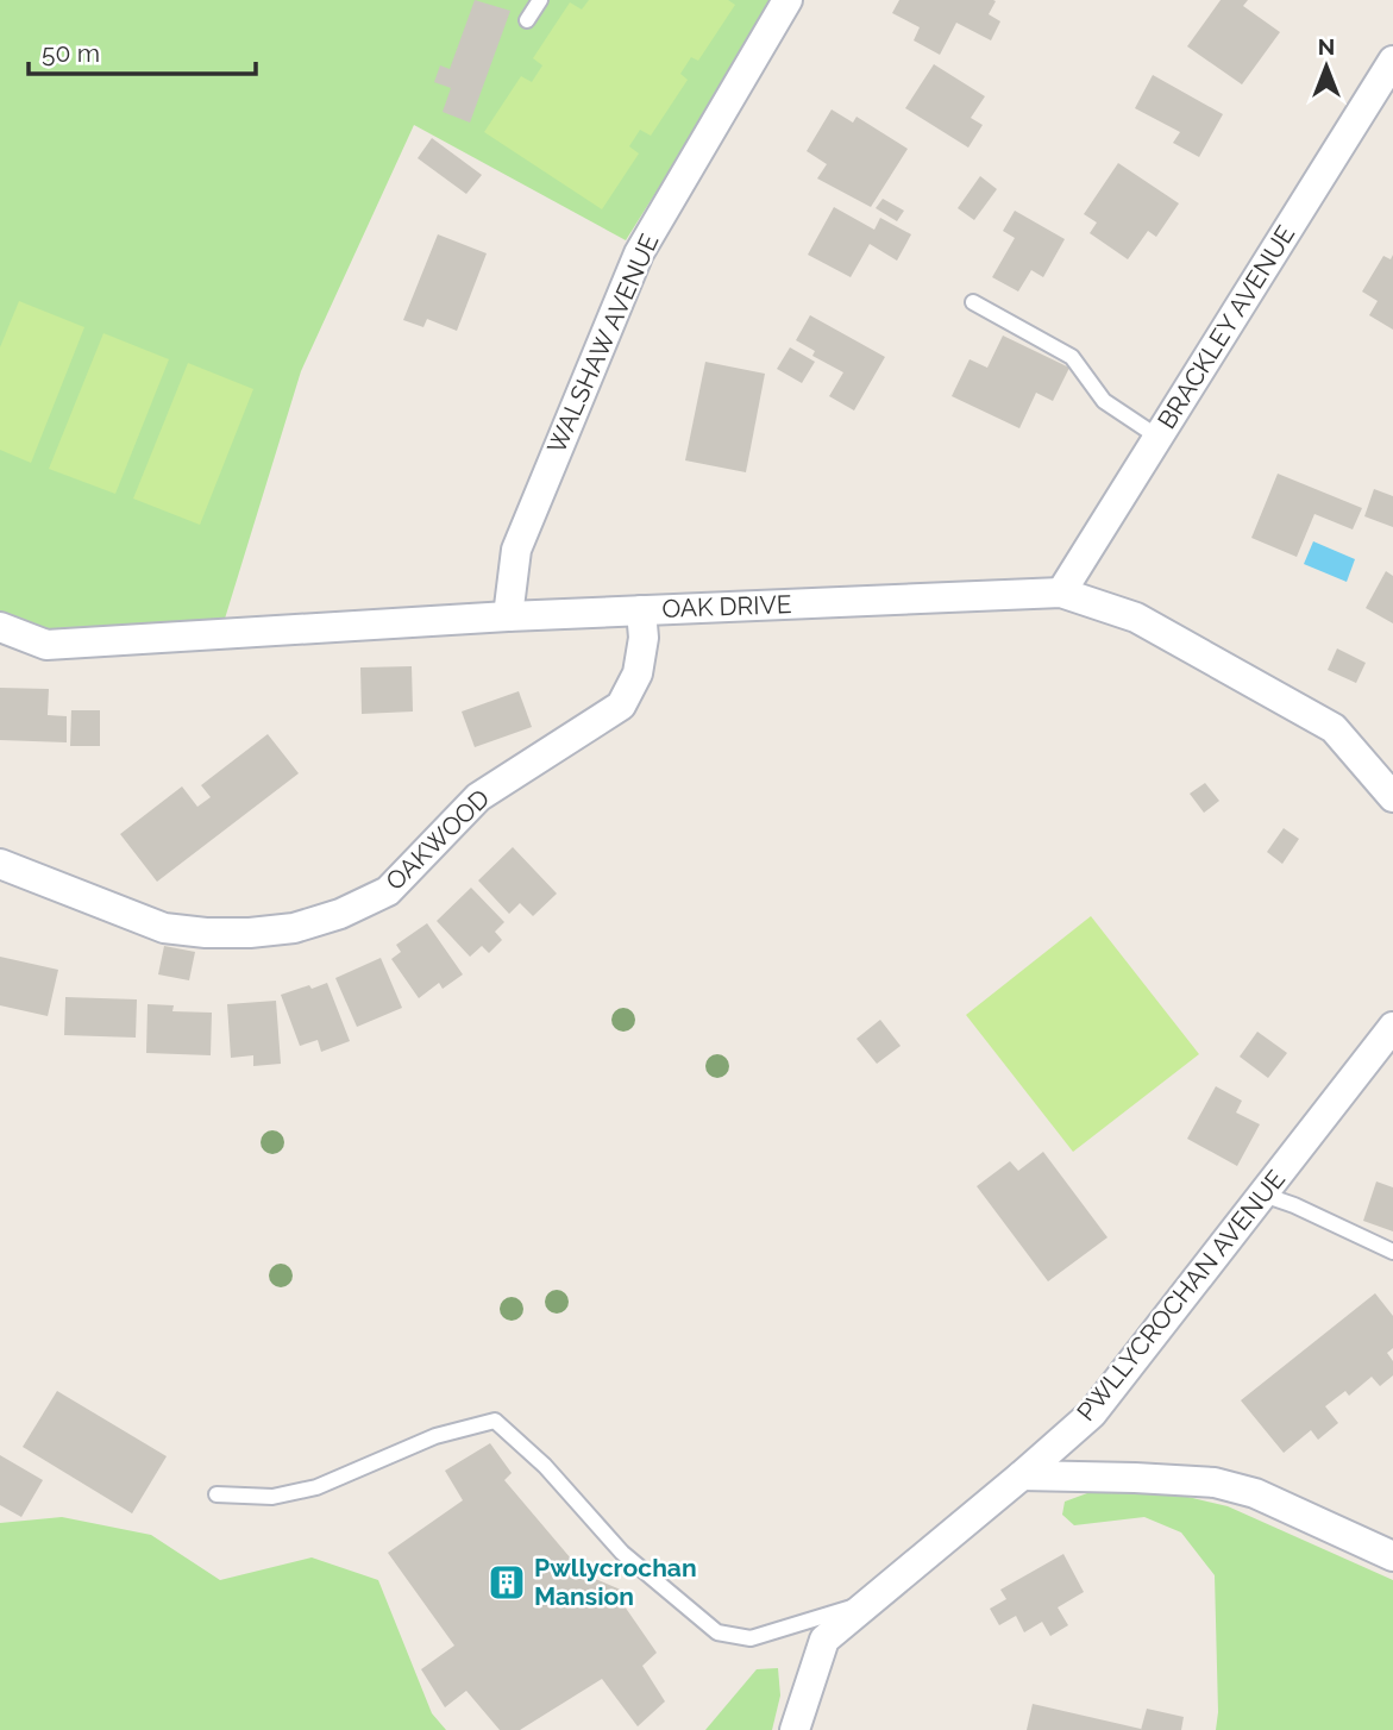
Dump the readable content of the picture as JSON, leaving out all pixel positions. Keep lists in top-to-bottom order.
{
  "streets": {
    "street": [
      "BRACKLEY AVENUE",
      "WALSHAW AVENUE",
      "OAK DRIVE",
      "OAKWOOD",
      "PWLLYCROCHAN AVENUE"
    ]
  },
  "crossings": [
    ["BRACKLEY AVENUE", "OAK DRIVE"],
    ["WALSHAW AVENUE", "OAK DRIVE"],
    ["OAK DRIVE", "OAKWOOD"]
  ],
  "places": {
    "building": ["Pwllycrochan Mansion"]
  },
  "scale_bar": "50 m",
  "north": "top"
}
